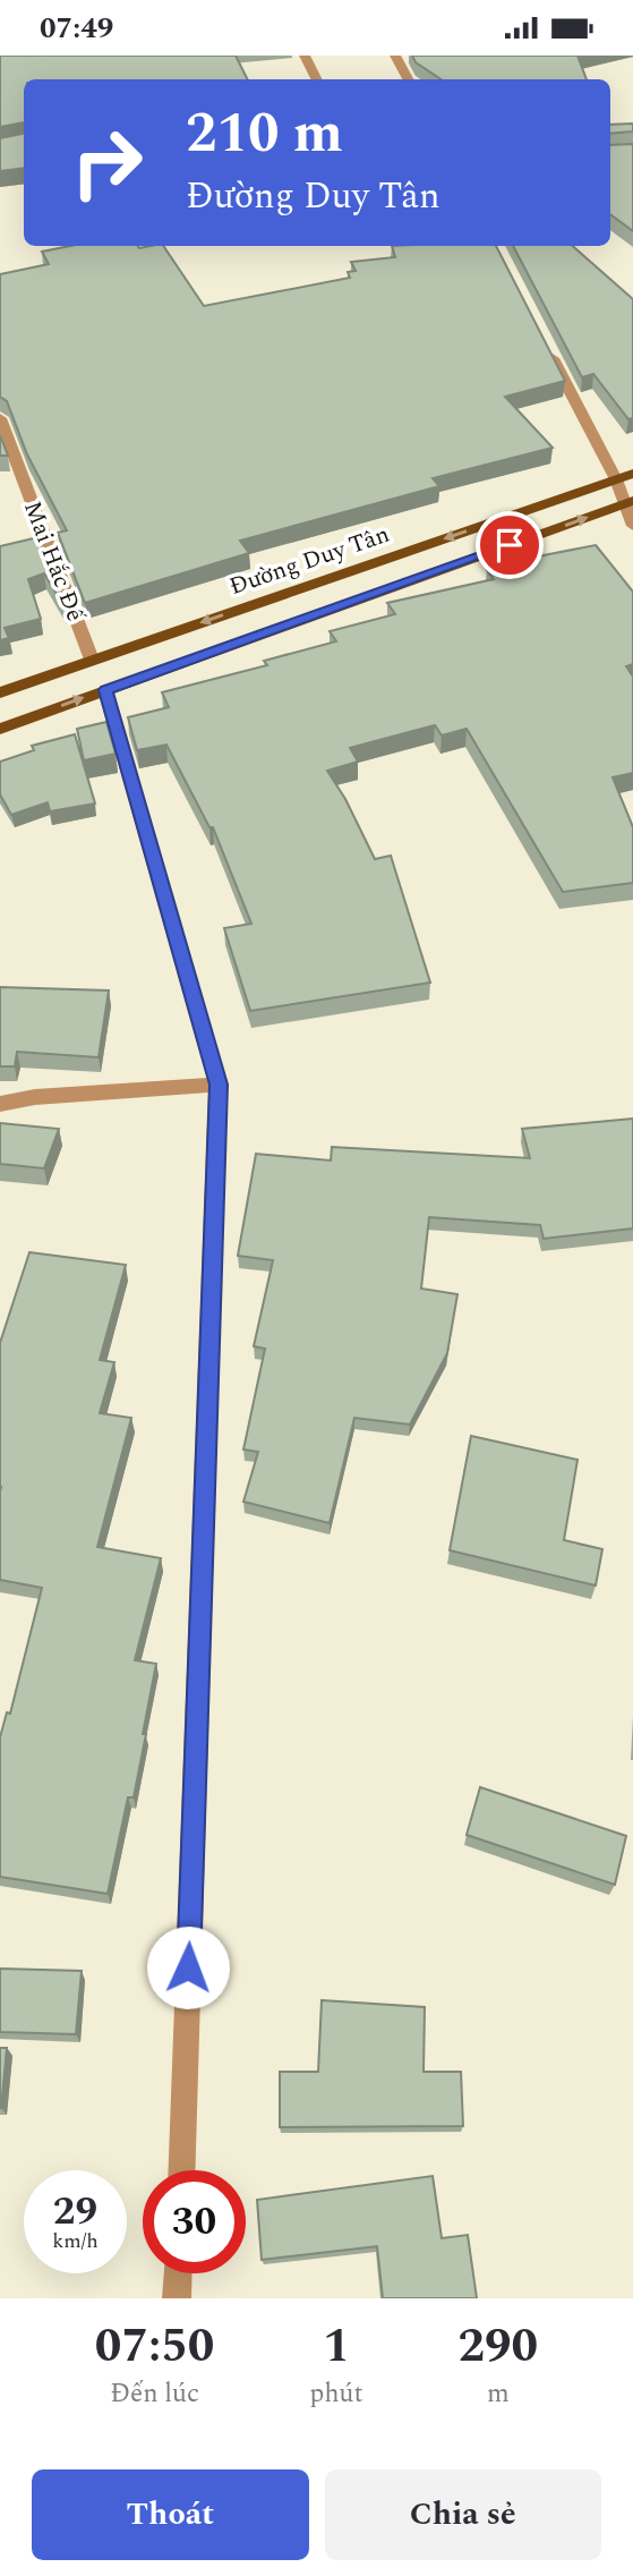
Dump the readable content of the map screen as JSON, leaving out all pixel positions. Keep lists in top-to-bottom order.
{
  "streets": {
    "main road": ["Đường Duy Tân"],
    "street": ["Mai Hắc Đế"]
  },
  "crossings": [
    ["Đường Duy Tân", "Mai Hắc Đế"]
  ],
  "page": {
    "status": "07:49",
    "turn": ["210 m", "Đường Duy Tân"],
    "speed": "29 km/h",
    "limit": "30",
    "eta": [
      "07:50",
      "Đến lúc",
      "1",
      "phút",
      "290",
      "m"
    ],
    "buttons": ["Thoát", "Chia sẻ"]
  }
}
